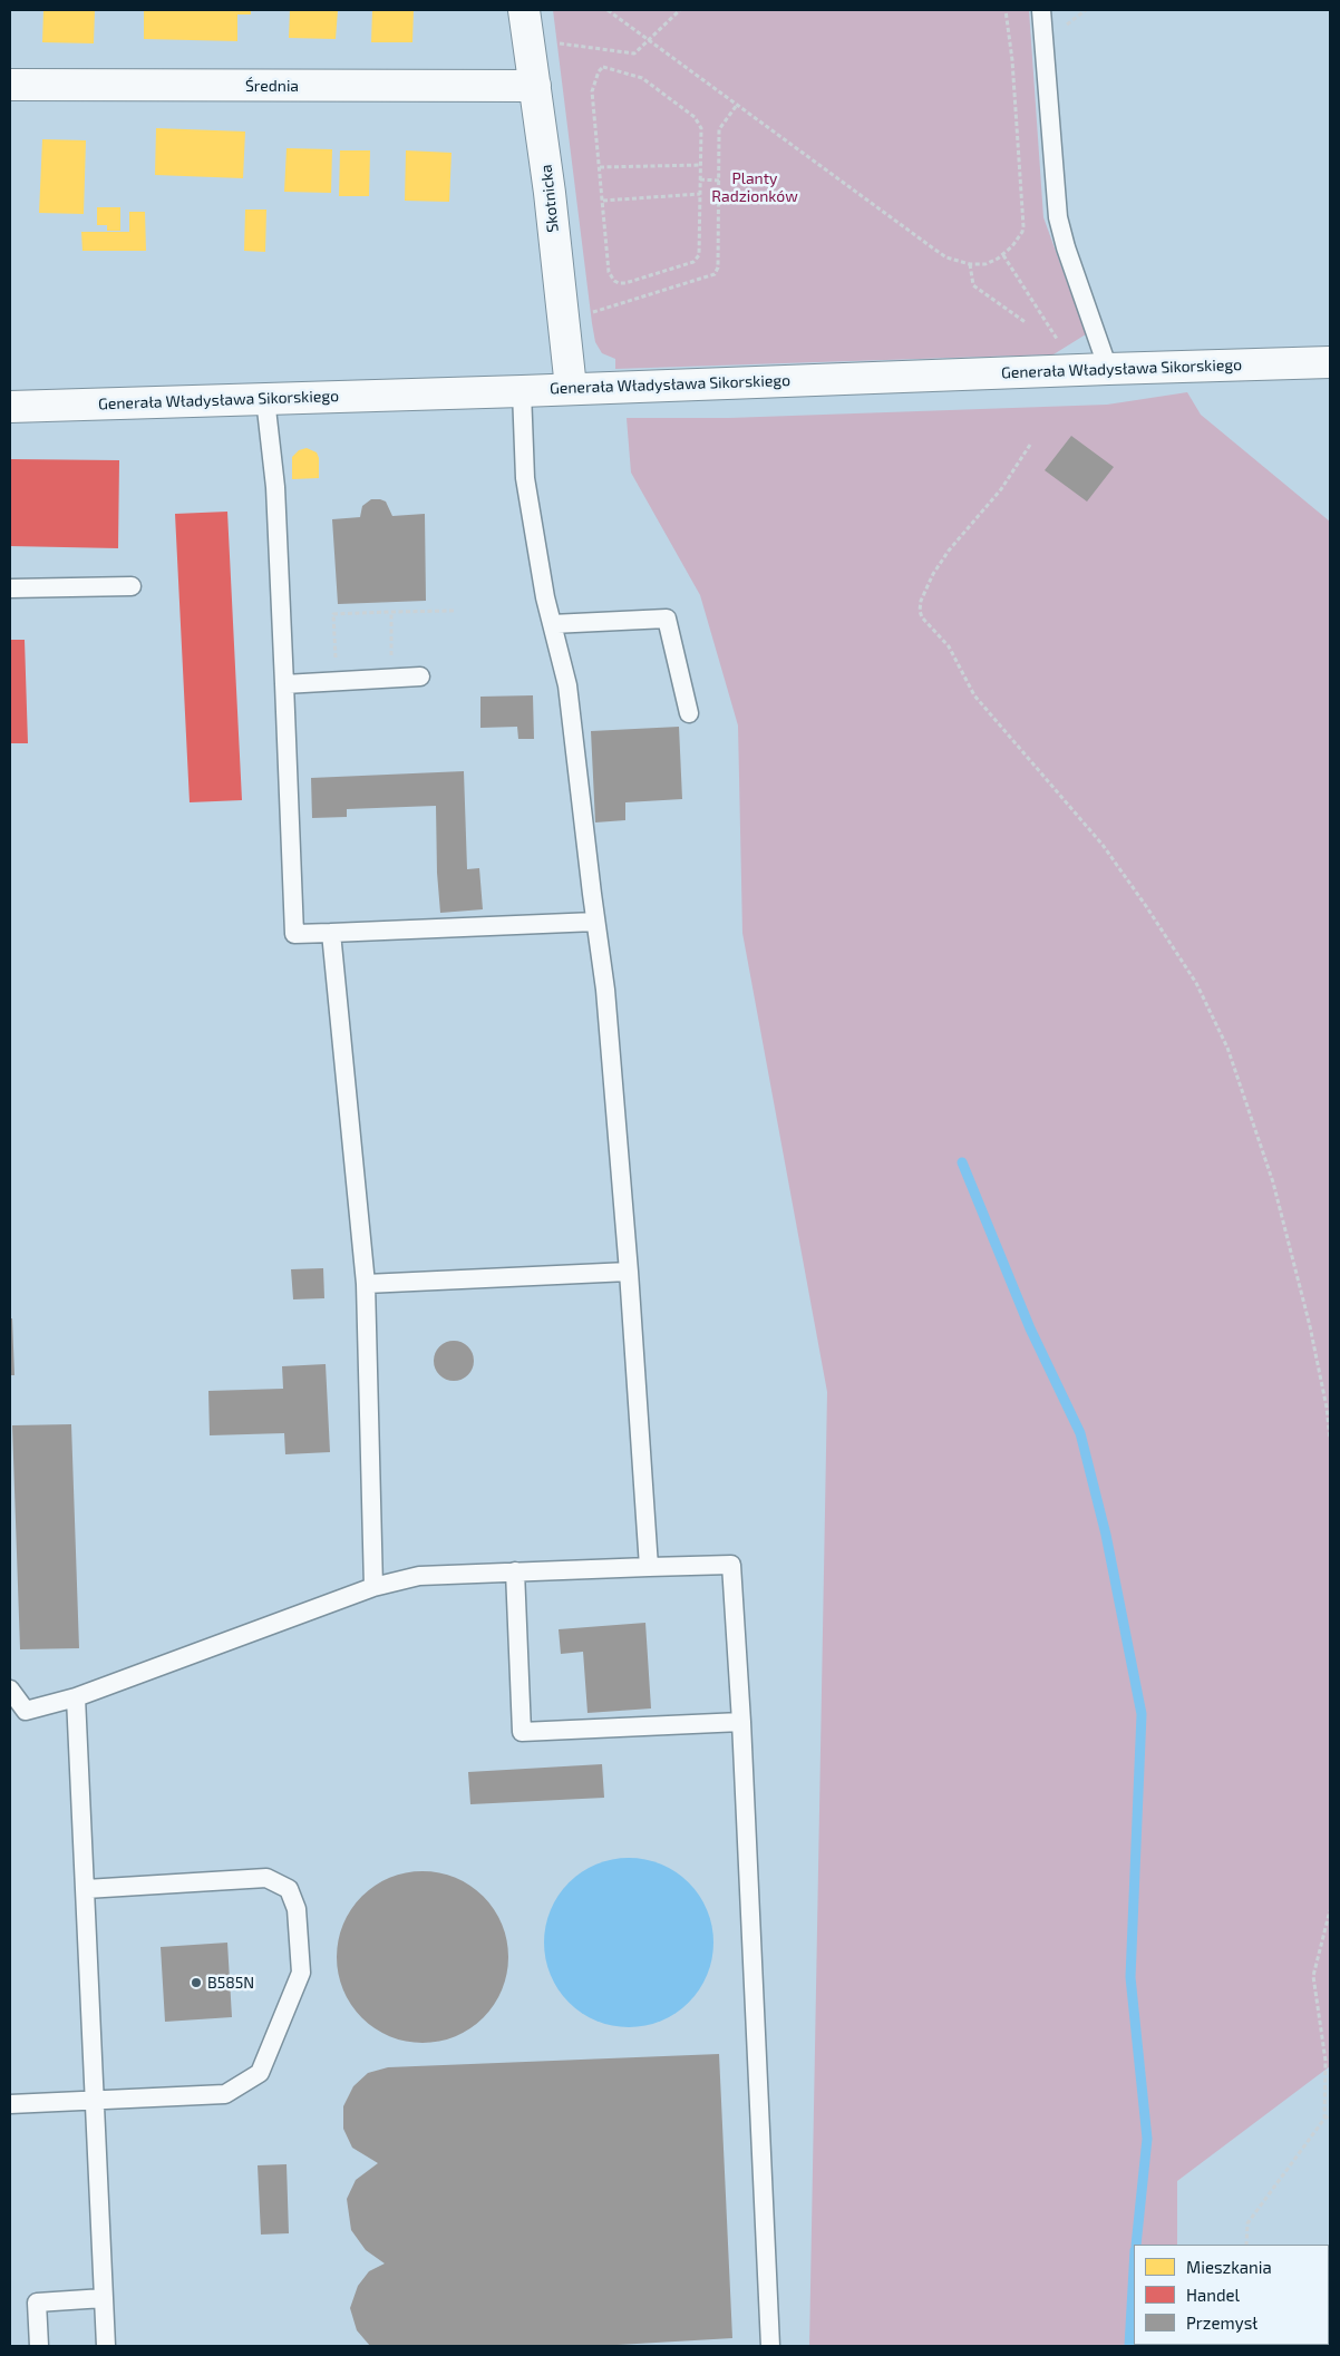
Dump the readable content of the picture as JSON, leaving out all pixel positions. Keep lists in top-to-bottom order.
{
  "streets": {
    "street": ["Średnia", "Skotnicka", "Generała Władysława Sikorskiego"]
  },
  "crossings": [
    ["Średnia", "Skotnicka"],
    ["Skotnicka", "Generała Władysława Sikorskiego"]
  ],
  "parks": ["Planty Radzionków"],
  "places": ["B585N"],
  "legend": ["Mieszkania", "Handel", "Przemysł"]
}
